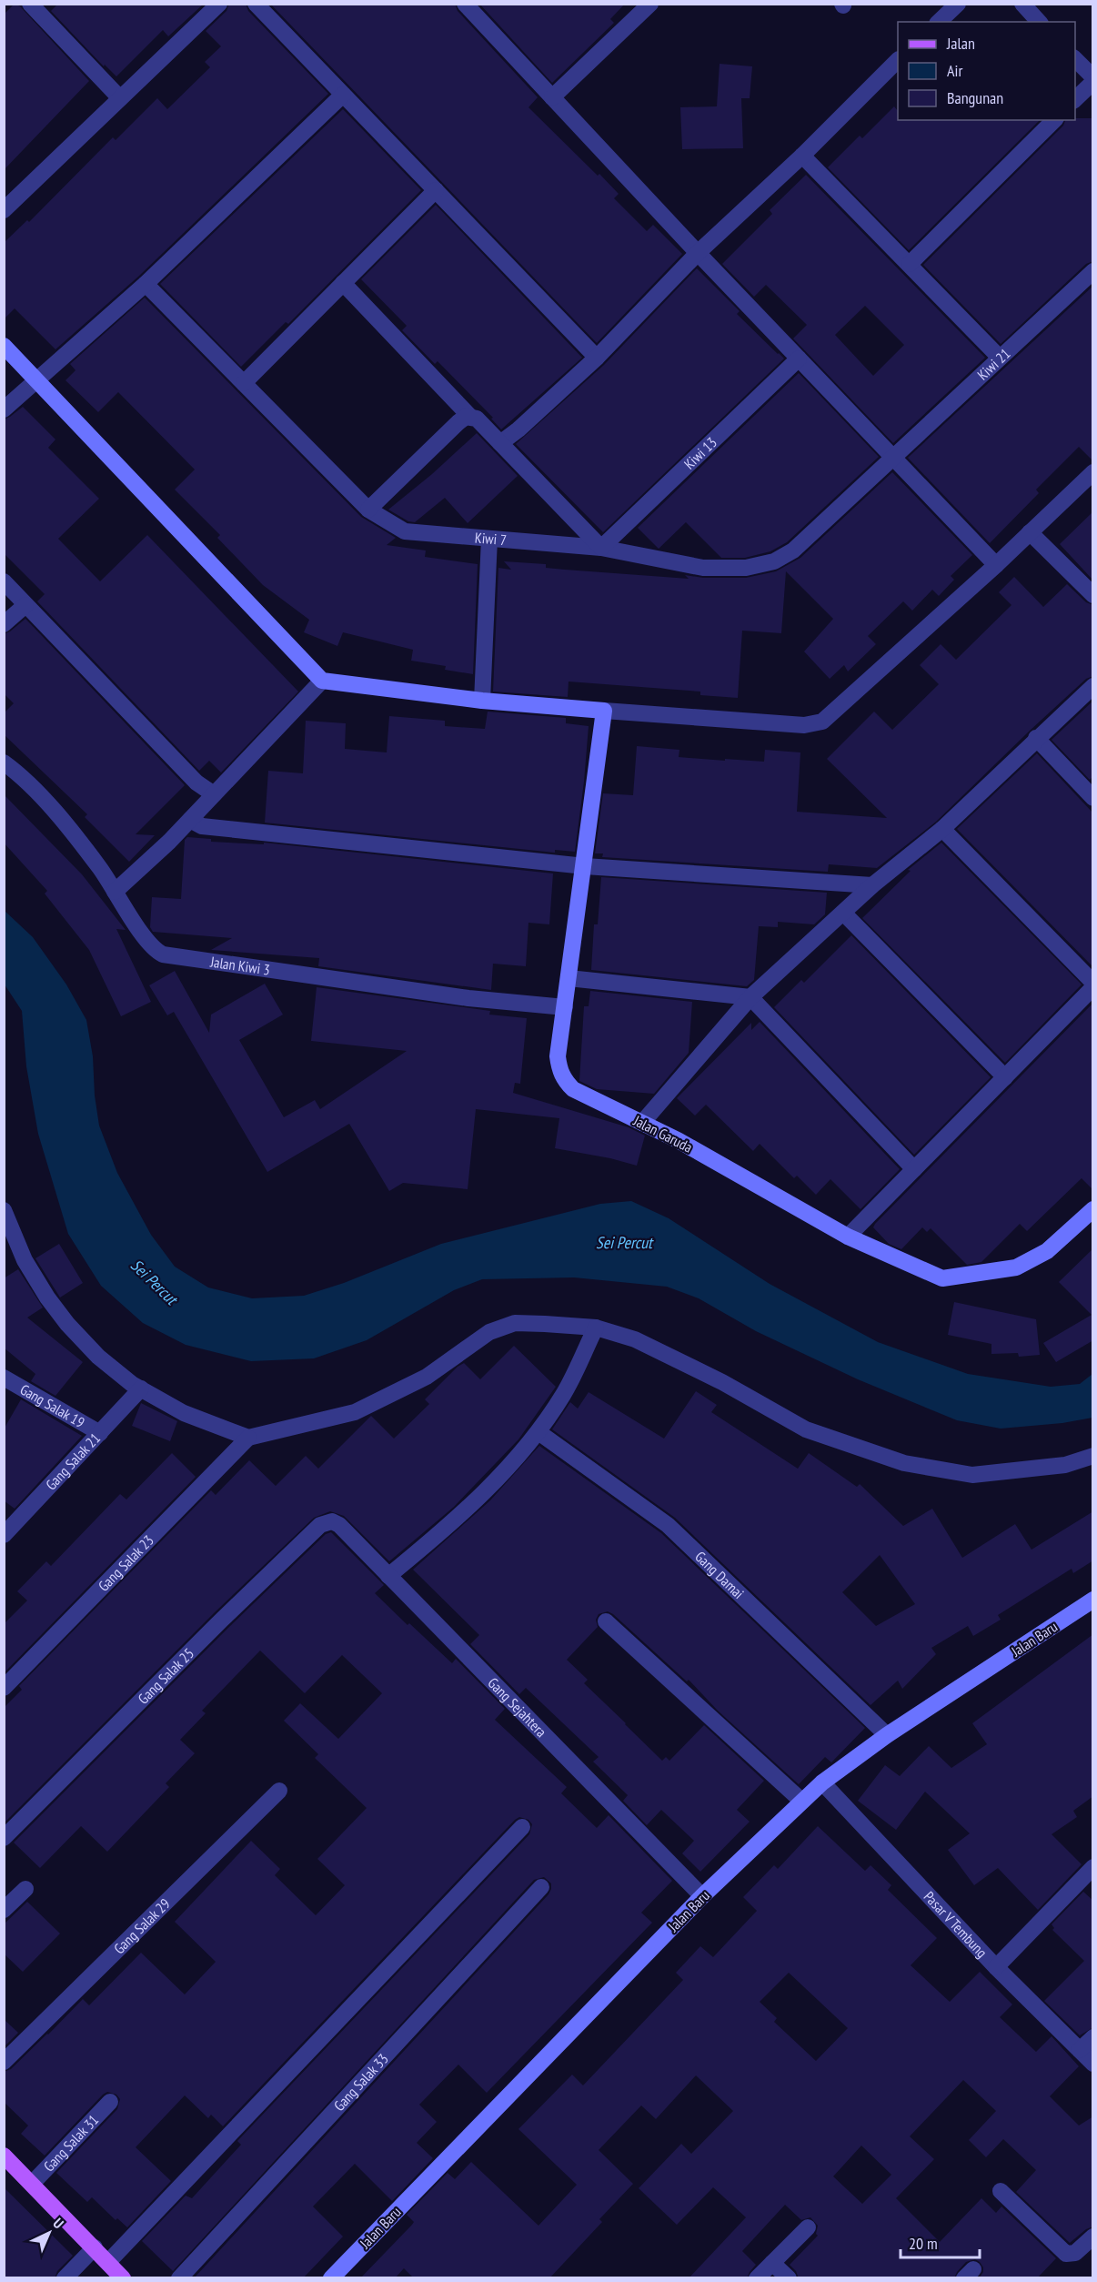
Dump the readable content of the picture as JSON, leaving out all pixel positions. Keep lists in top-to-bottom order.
{
  "streets": {
    "street": [
      "Kiwi 21",
      "Kiwi 13",
      "Kiwi 7",
      "Jalan Kiwi 3",
      "Jalan Garuda",
      "Gang Salak 19",
      "Gang Salak 21",
      "Gang Salak 23",
      "Gang Damai",
      "Jalan Baru",
      "Gang Salak 25",
      "Gang Sejahtera",
      "Pasar V Tembung",
      "Gang Salak 29",
      "Gang Salak 33",
      "Gang Salak 31"
    ]
  },
  "crossings": [
    ["Kiwi 21", "Kiwi 7"],
    ["Kiwi 13", "Kiwi 7"],
    ["Jalan Kiwi 3", "Jalan Garuda"],
    ["Gang Salak 19", "Gang Salak 21"],
    ["Gang Damai", "Jalan Baru"],
    ["Jalan Baru", "Gang Sejahtera"],
    ["Jalan Baru", "Pasar V Tembung"],
    ["Gang Salak 25", "Gang Sejahtera"]
  ],
  "water": ["Sei Percut"],
  "legend": ["Jalan", "Air", "Bangunan"],
  "scale_bar": "20 m",
  "north": "top right"
}
